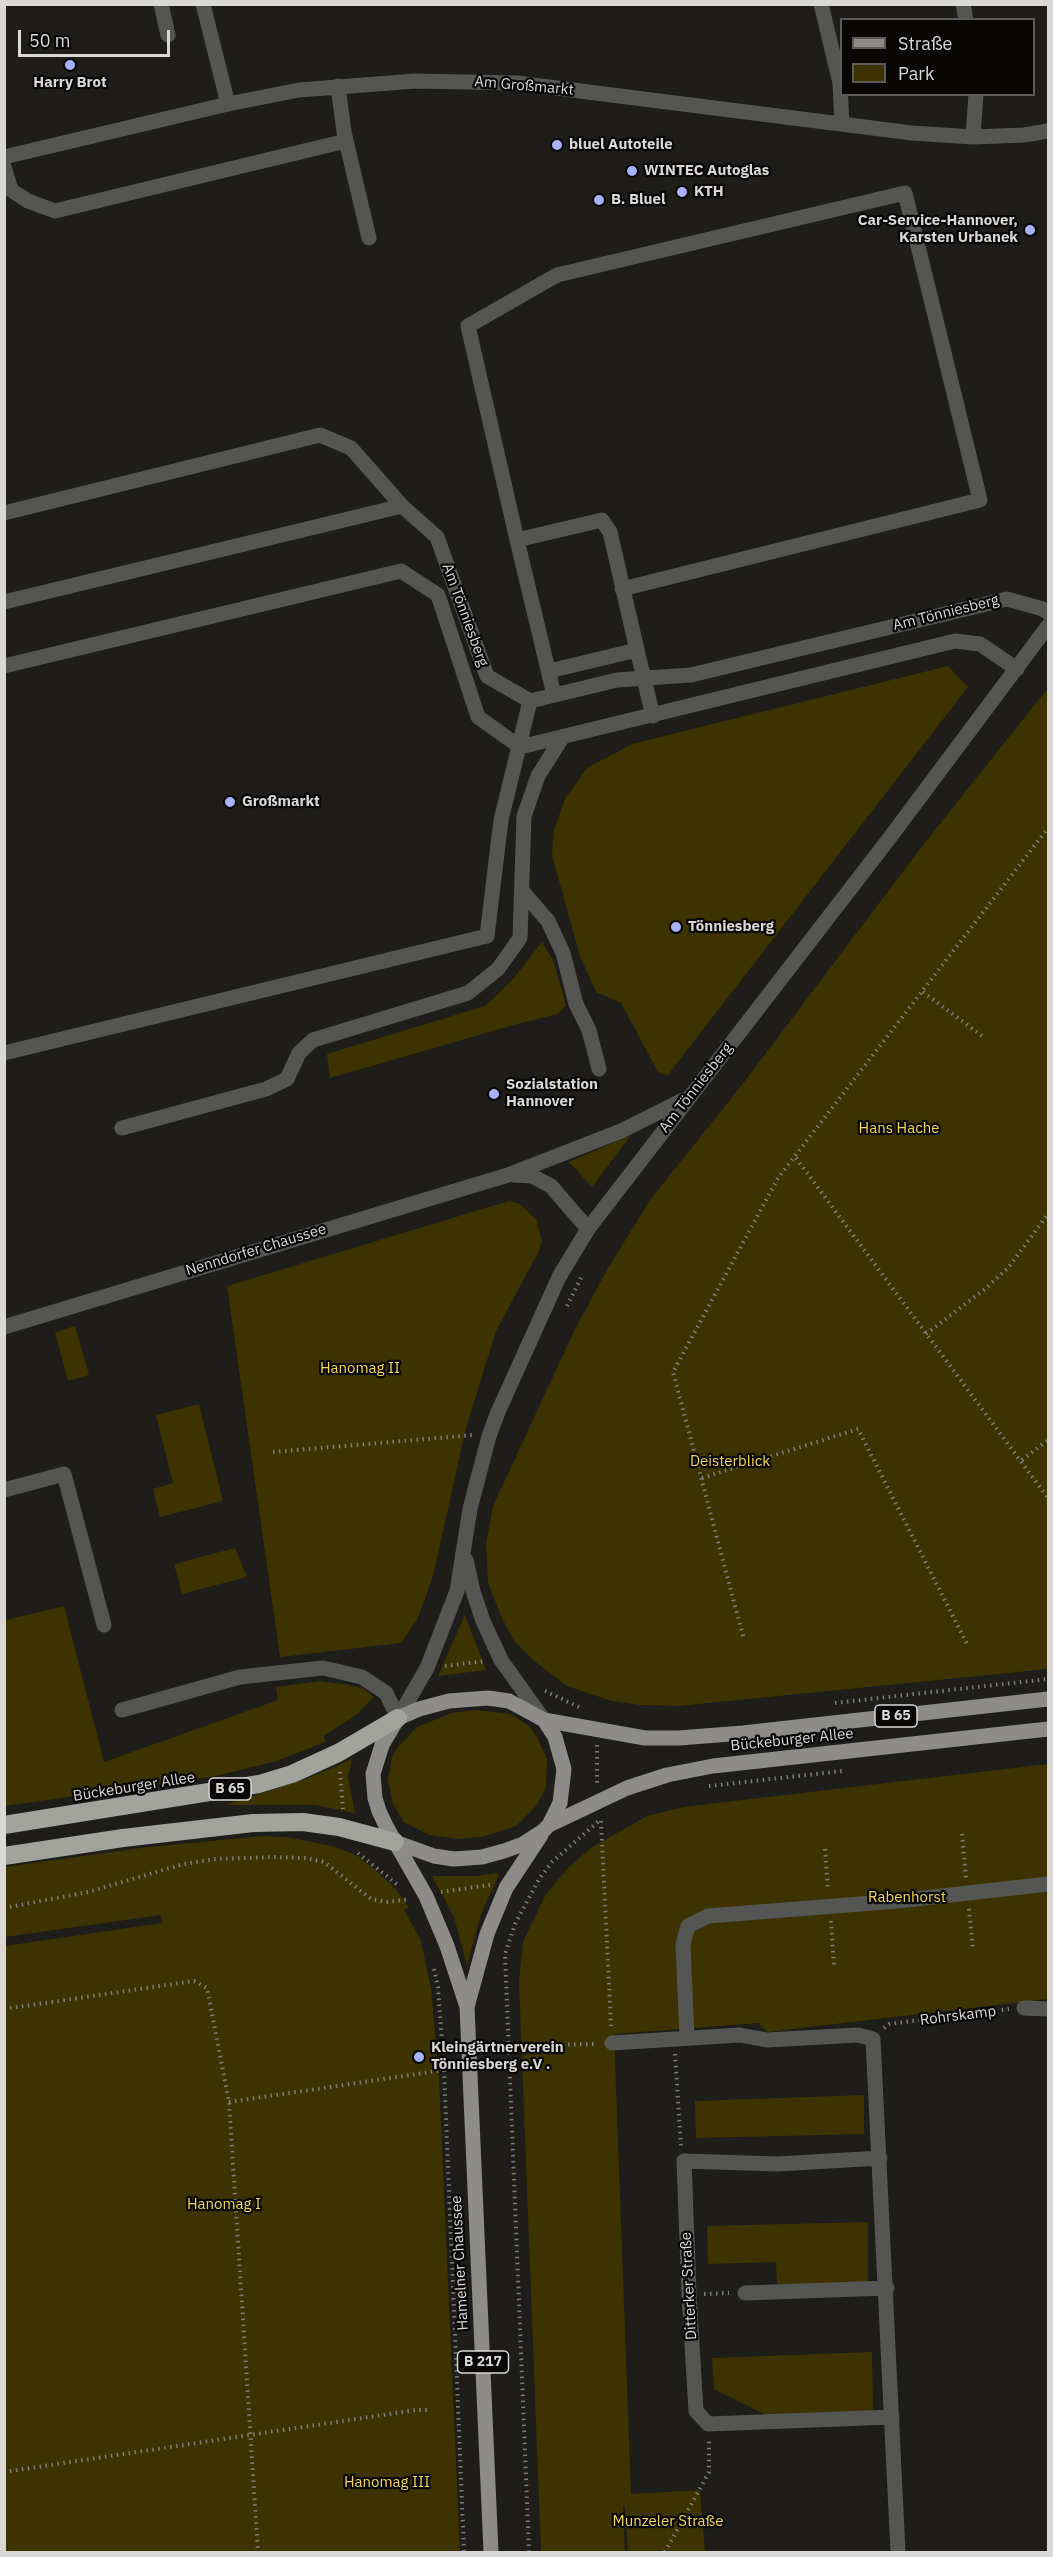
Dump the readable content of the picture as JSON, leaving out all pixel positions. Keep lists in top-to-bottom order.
{
  "streets": {
    "highway": ["B 65", "Bückeburger Allee"],
    "main road": ["Hamelner Chaussee", "B 217"],
    "street": [
      "Am Großmarkt",
      "Am Tönniesberg",
      "Nenndorfer Chaussee",
      "Ditterker Straße"
    ],
    "path": ["Rohrskamp"]
  },
  "crossings": [
    ["Am Tönniesberg", "Nenndorfer Chaussee"],
    ["Am Tönniesberg", "B 65"],
    ["Am Tönniesberg", "Bückeburger Allee"],
    ["Am Tönniesberg", "Hamelner Chaussee"],
    ["B 65", "Bückeburger Allee"],
    ["B 65", "Hamelner Chaussee"],
    ["Bückeburger Allee", "Hamelner Chaussee"]
  ],
  "parks": [
    "Hans Hache",
    "Hanomag II",
    "Deisterblick",
    "Rabenhorst",
    "Hanomag I",
    "Hanomag III",
    "Munzeler Straße"
  ],
  "places": [
    "Harry Brot",
    "bluel Autoteile",
    "WINTEC Autoglas",
    "KTH",
    "B. Bluel",
    "Car-Service-Hannover, Karsten Urbanek",
    "Großmarkt",
    "Tönniesberg",
    "Sozialstation Hannover",
    "Kleingärtnerverein Tönniesberg e.V ."
  ],
  "legend": ["Straße", "Park"],
  "scale_bar": "50 m"
}
